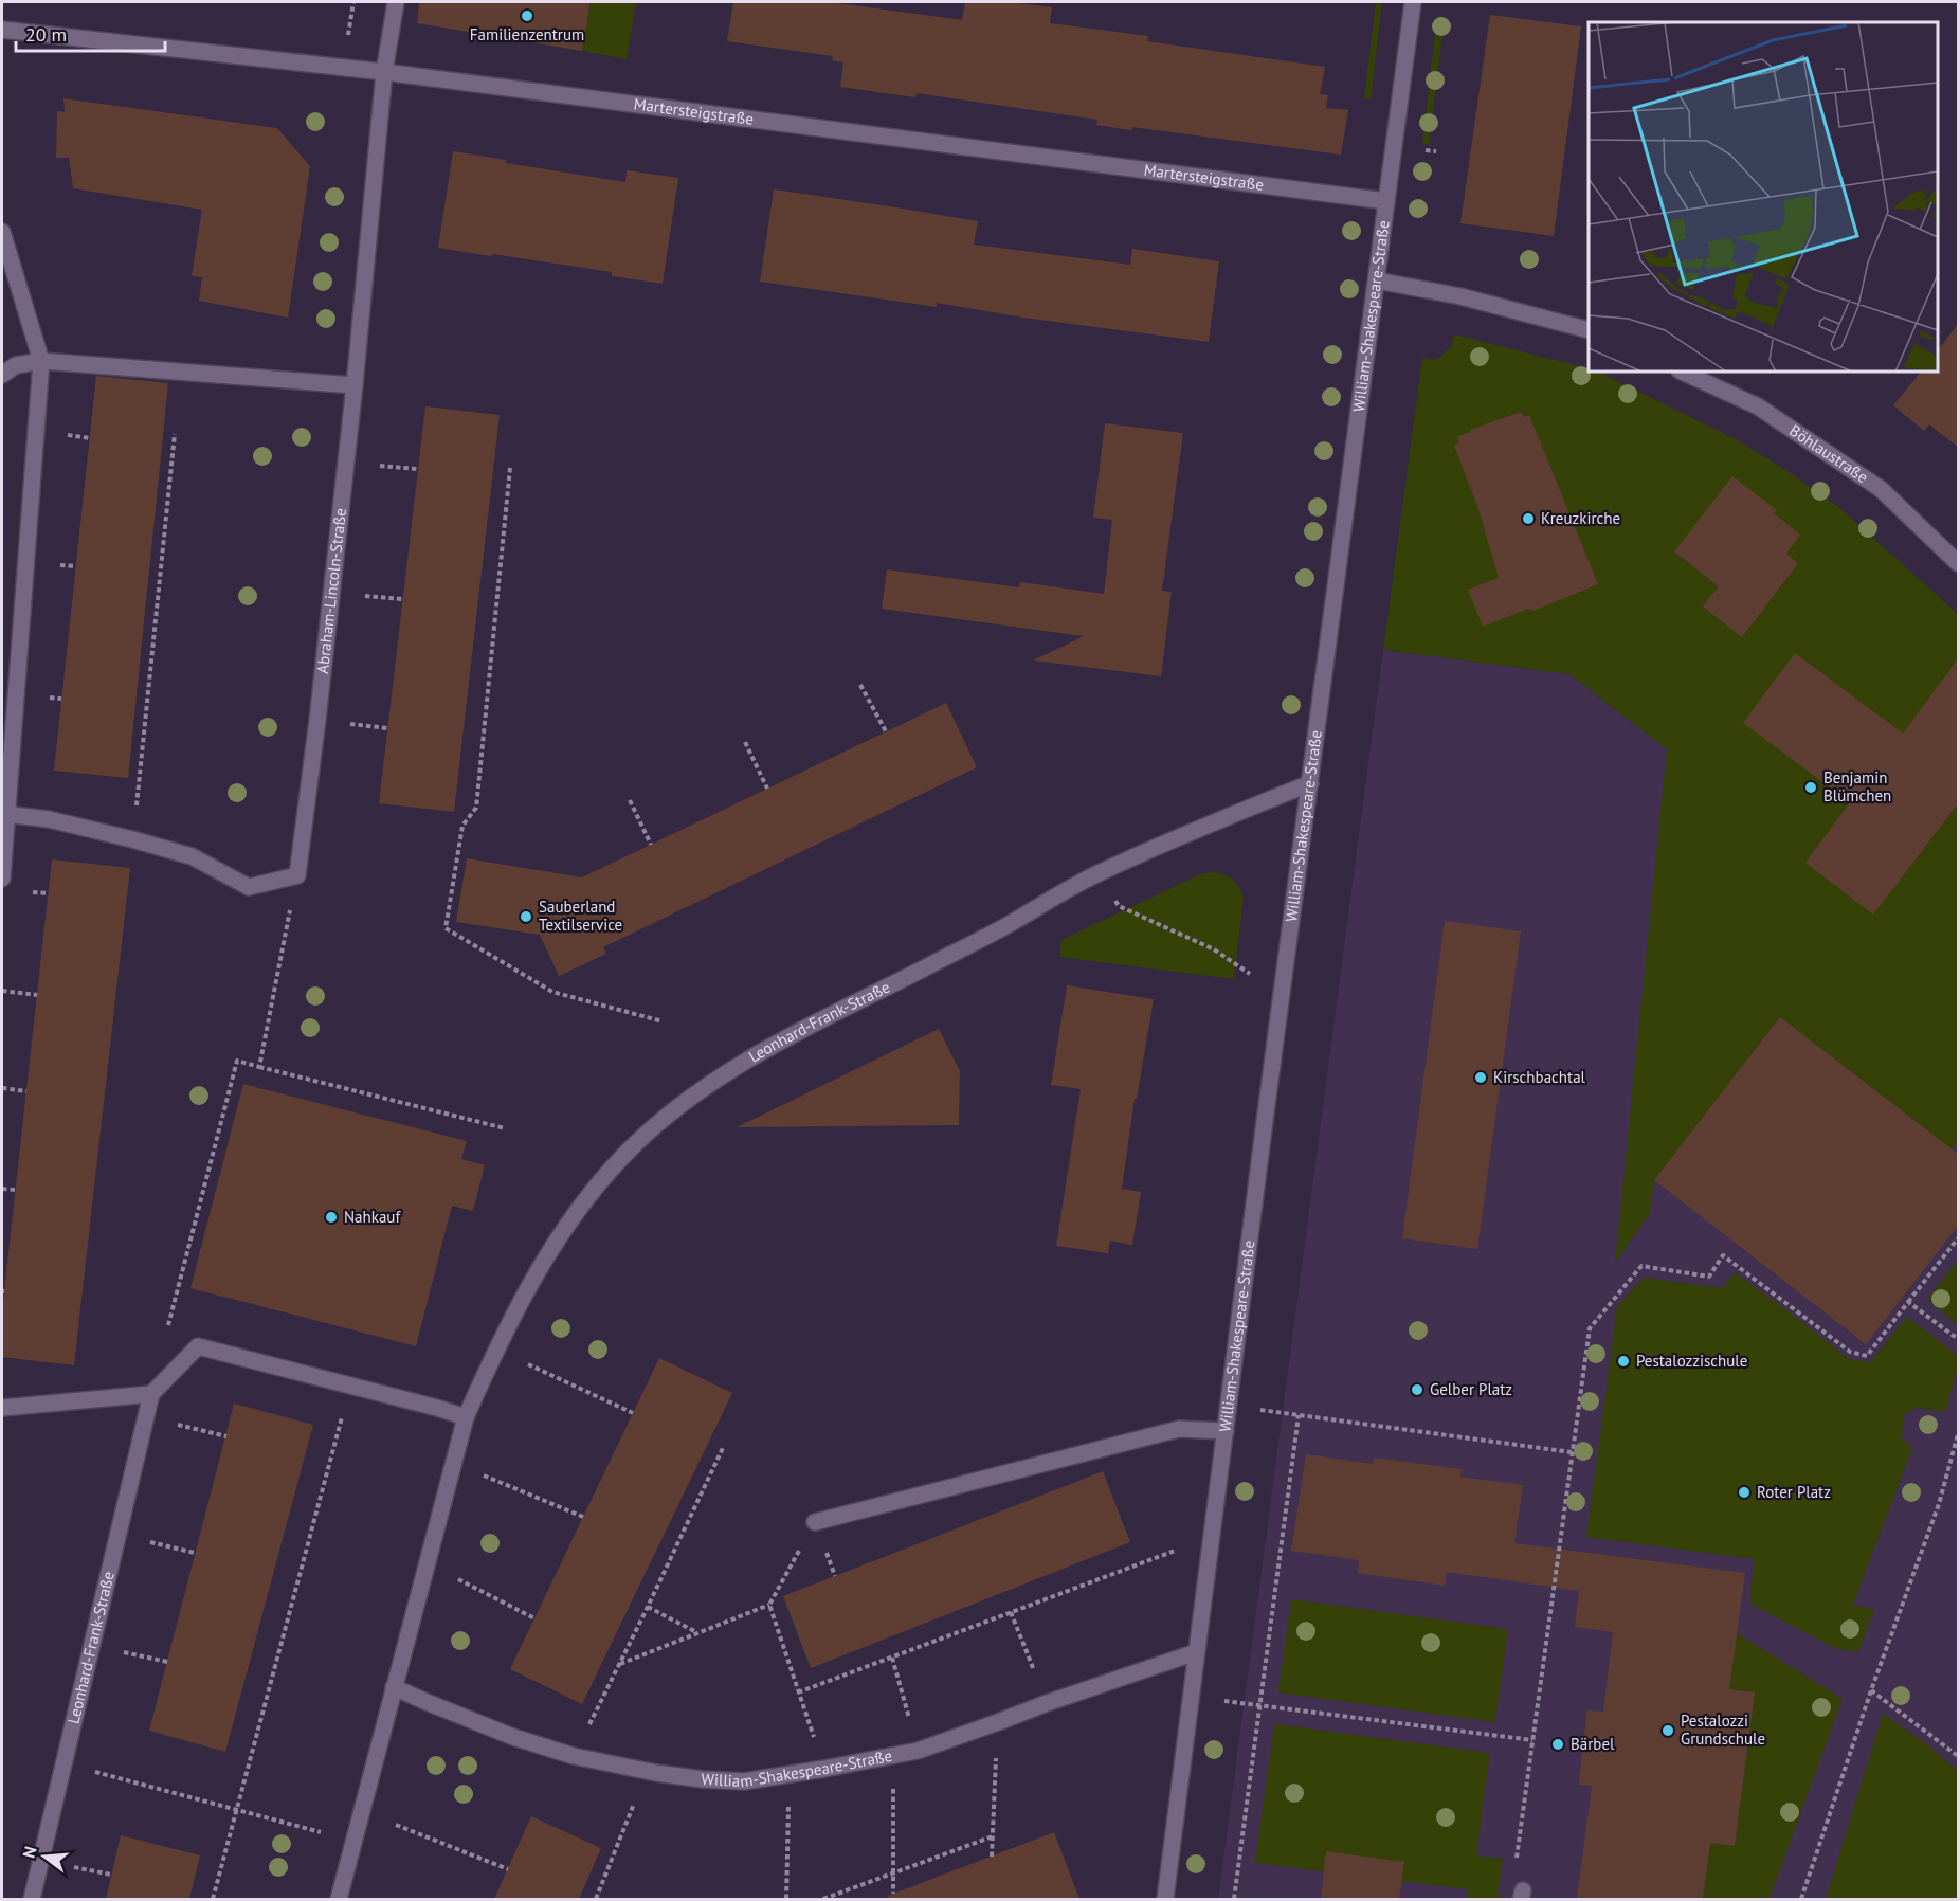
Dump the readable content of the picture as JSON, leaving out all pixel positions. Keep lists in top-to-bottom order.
{
  "streets": {
    "street": [
      "Martersteigstraße",
      "William-Shakespeare-Straße",
      "Böhlaustraße",
      "Abraham-Lincoln-Straße",
      "Leonhard-Frank-Straße"
    ]
  },
  "crossings": [
    ["Martersteigstraße", "William-Shakespeare-Straße"],
    ["Martersteigstraße", "Abraham-Lincoln-Straße"],
    ["William-Shakespeare-Straße", "Leonhard-Frank-Straße"]
  ],
  "places": [
    "Familienzentrum",
    "Kreuzkirche",
    "Benjamin Blümchen",
    "Sauberland Textilservice",
    "Kirschbachtal",
    "Nahkauf",
    "Pestalozzischule",
    "Gelber Platz",
    "Roter Platz",
    "Pestalozzi Grundschule",
    "Bärbel"
  ],
  "scale_bar": "20 m",
  "north": "left"
}
